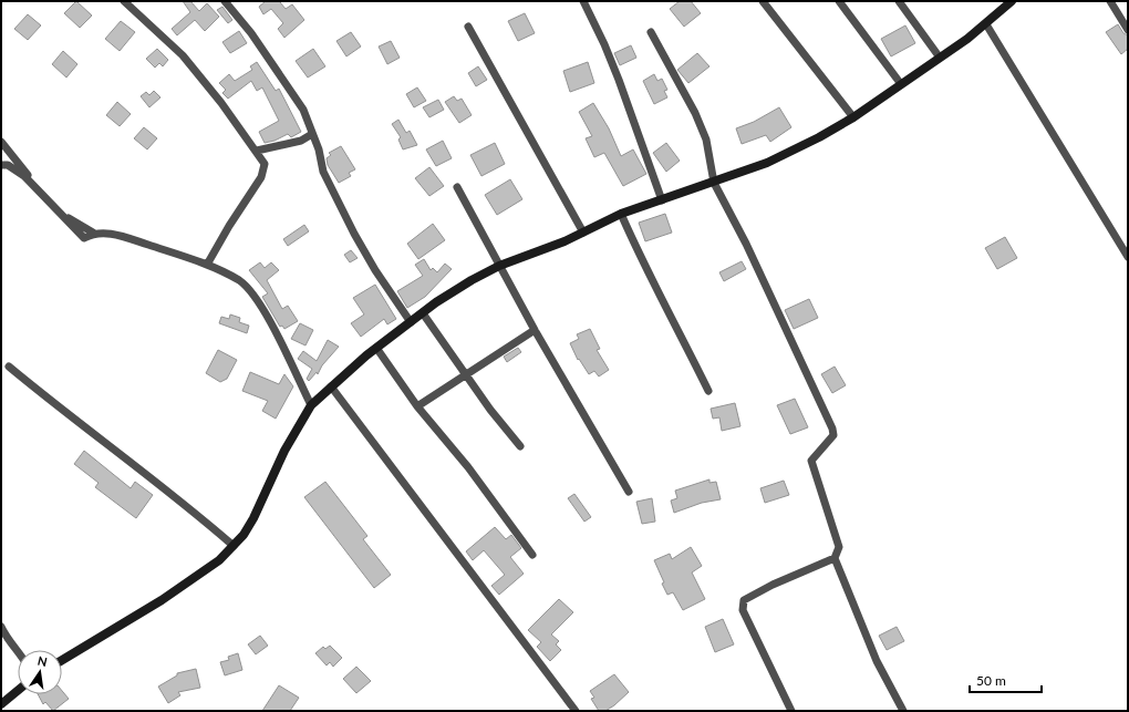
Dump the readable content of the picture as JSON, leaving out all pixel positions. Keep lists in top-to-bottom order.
{
  "scale_bar": "50 m",
  "north": "top"
}
